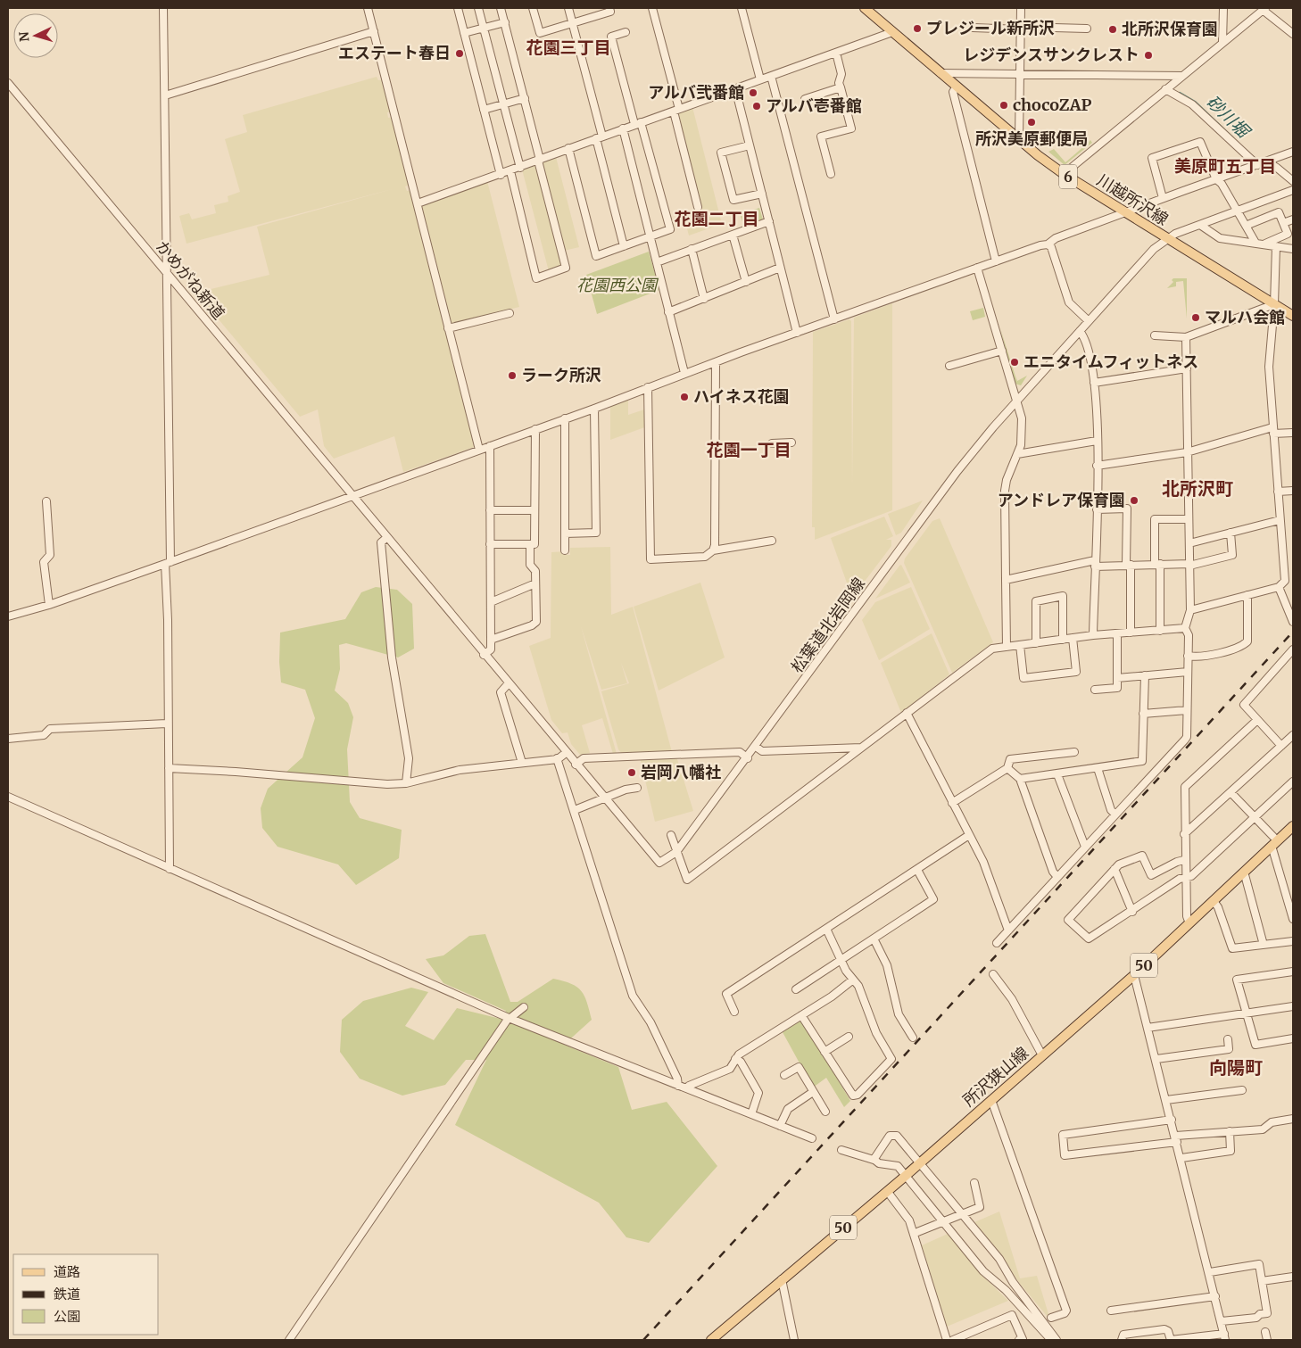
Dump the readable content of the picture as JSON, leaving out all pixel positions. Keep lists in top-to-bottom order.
{
  "streets": {
    "main road": [
      "6",
      "川越所沢線",
      "50",
      "所沢狭山線"
    ],
    "street": ["かめがね新道", "松葉道北岩岡線"]
  },
  "crossings": [
    ["川越所沢線", "松葉道北岩岡線"],
    ["かめがね新道", "松葉道北岩岡線"]
  ],
  "districts": [
    "花園三丁目",
    "美原町五丁目",
    "花園二丁目",
    "花園一丁目",
    "北所沢町",
    "向陽町"
  ],
  "water": ["砂川堀"],
  "parks": ["花園西公園"],
  "places": [
    "プレジール新所沢",
    "北所沢保育園",
    "エステート春日",
    "レジデンスサンクレスト",
    "アルバ弐番館",
    "chocoZAP",
    "アルバ壱番館",
    "所沢美原郵便局",
    "マルハ会館",
    "エニタイムフィットネス",
    "ラーク所沢",
    "ハイネス花園",
    "アンドレア保育園",
    "岩岡八幡社"
  ],
  "legend": ["道路", "鉄道", "公園"],
  "north": "left"
}
